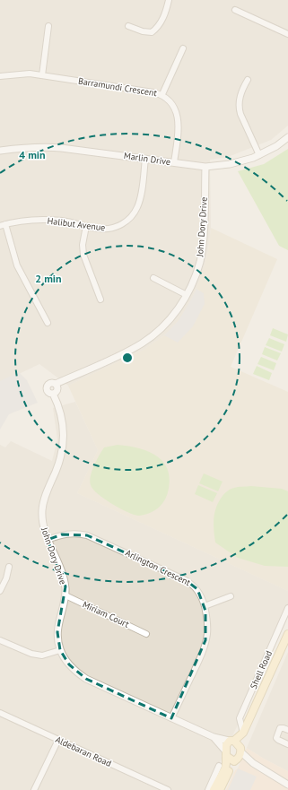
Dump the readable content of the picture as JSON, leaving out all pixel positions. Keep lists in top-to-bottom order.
{
  "streets": {
    "main road": ["Shell Road"],
    "street": [
      "Barramundi Crescent",
      "Marlin Drive",
      "Halibut Avenue",
      "John Dory Drive",
      "Arlington Crescent",
      "Miriam Court",
      "Aldebaran Road"
    ]
  },
  "crossings": [
    ["Barramundi Crescent", "Marlin Drive"],
    ["Marlin Drive", "Halibut Avenue"],
    ["Marlin Drive", "John Dory Drive"],
    ["John Dory Drive", "Arlington Crescent"],
    ["John Dory Drive", "Miriam Court"],
    ["John Dory Drive", "Shell Road"]
  ],
  "rings": ["4 min", "2 min"]
}
